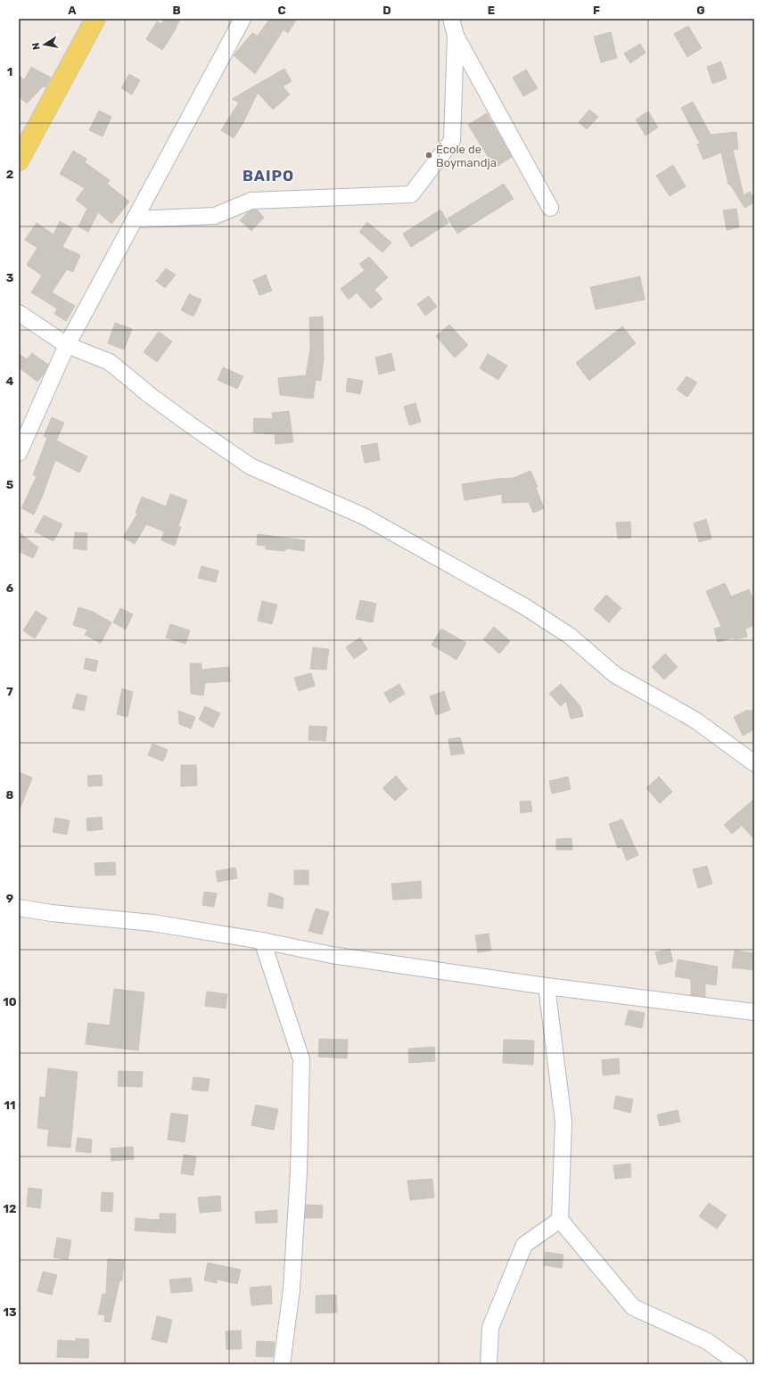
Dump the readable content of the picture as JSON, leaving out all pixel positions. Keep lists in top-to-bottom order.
{
  "districts": ["BAIPO"],
  "places": ["École de Boymandja"],
  "north": "left",
  "grid": {
    "columns": [
      "A",
      "B",
      "C",
      "D",
      "E",
      "F",
      "G"
    ],
    "rows": [
      "1",
      "2",
      "3",
      "4",
      "5",
      "6",
      "7",
      "8",
      "9",
      "10",
      "11",
      "12",
      "13"
    ]
  }
}
